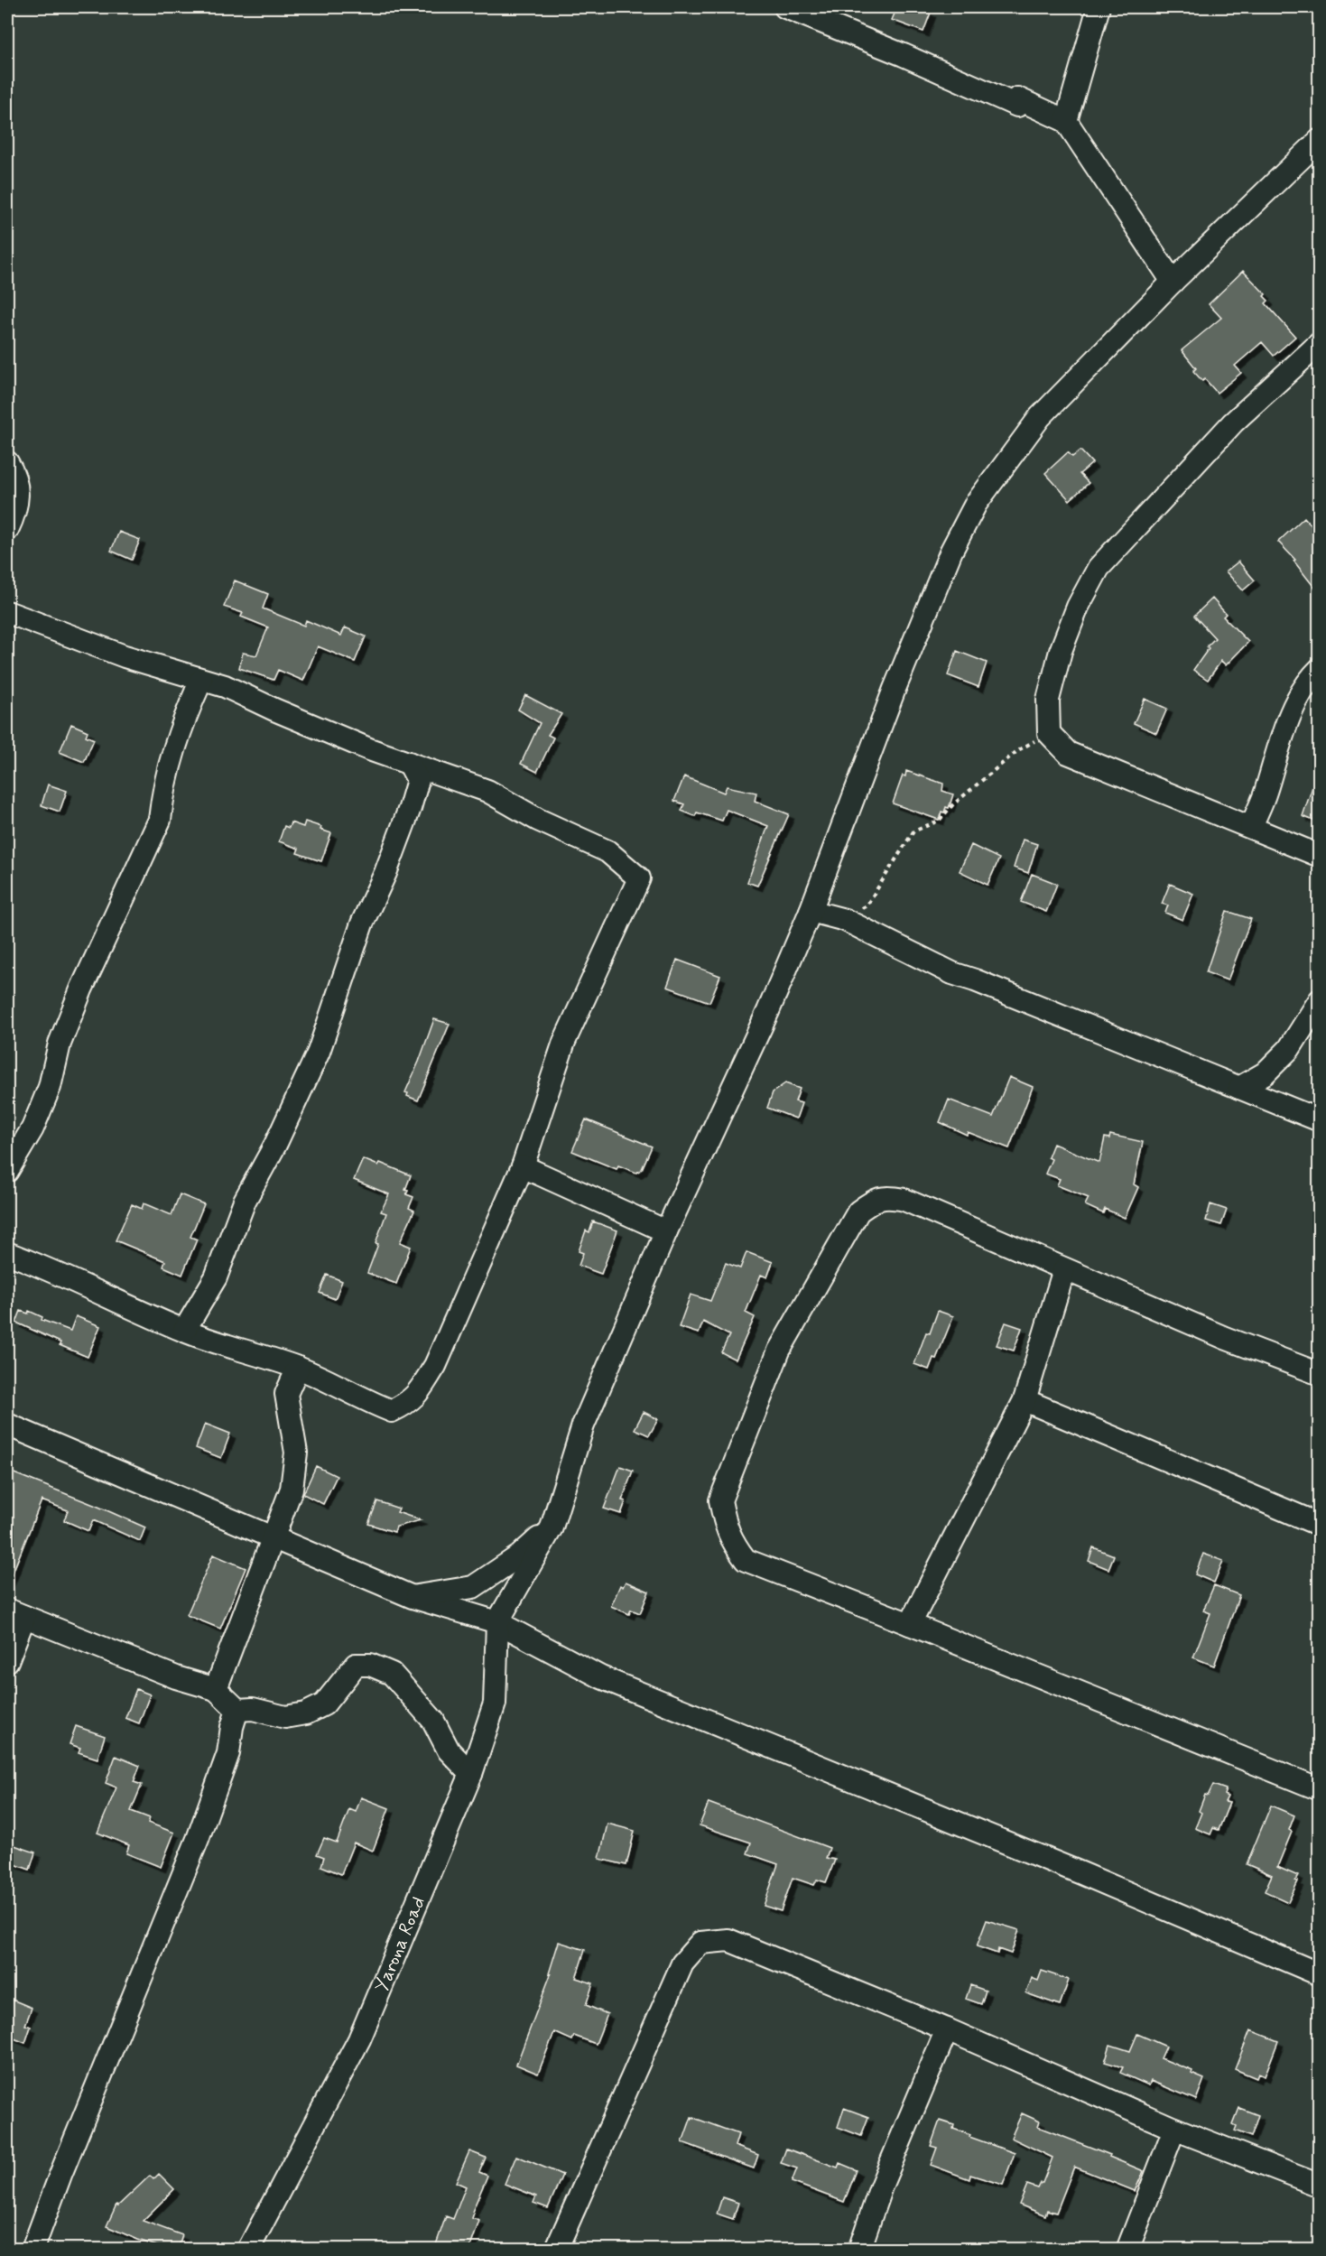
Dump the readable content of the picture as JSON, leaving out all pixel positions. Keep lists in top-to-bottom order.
{
  "streets": {
    "street": ["Yarona Road"]
  }
}
